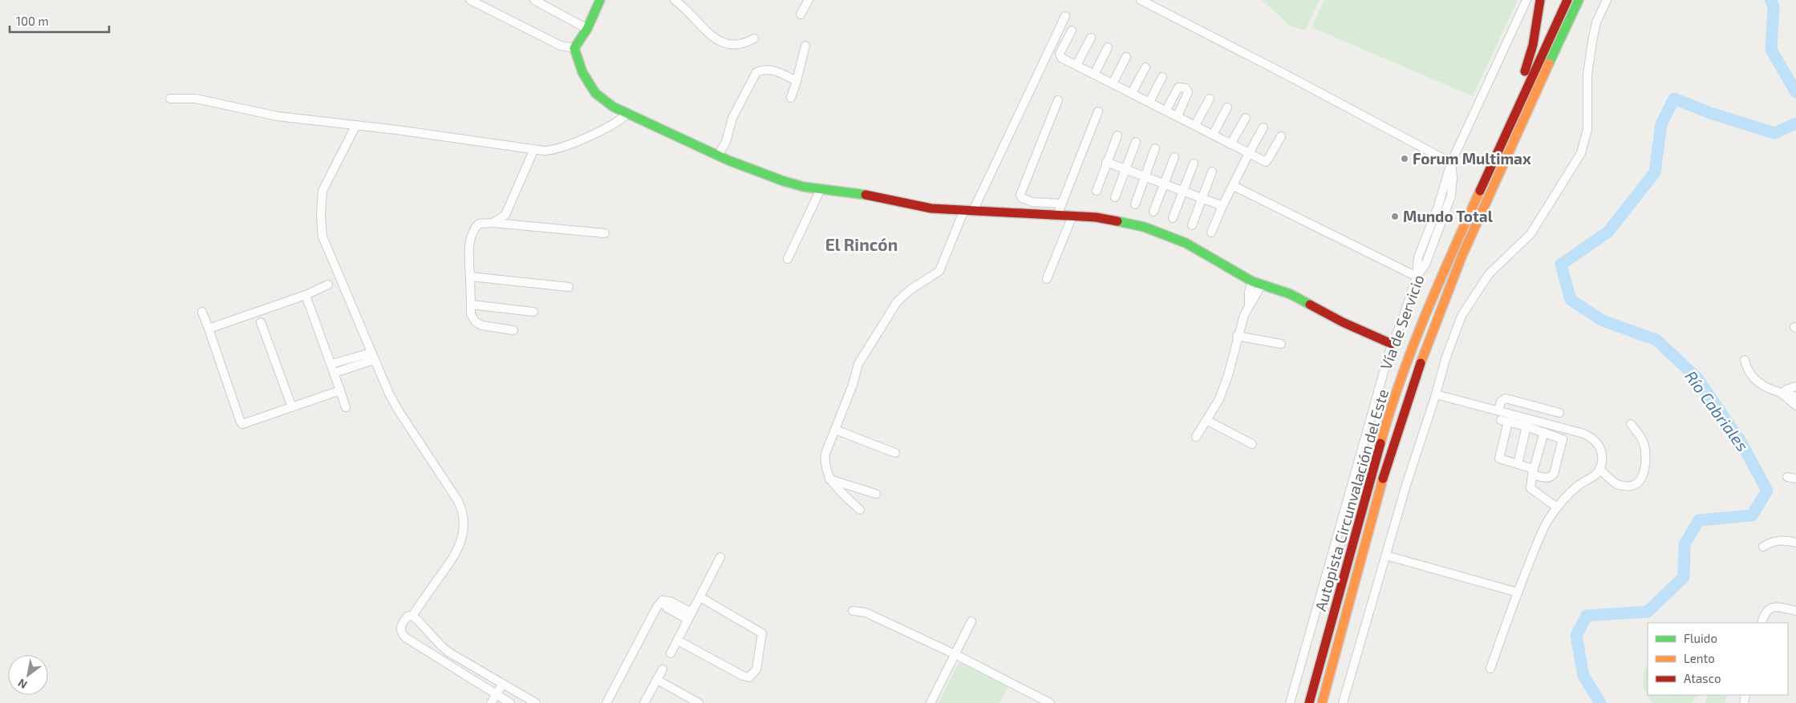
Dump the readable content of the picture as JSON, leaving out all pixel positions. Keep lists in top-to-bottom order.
{
  "streets": {
    "main road": ["Autopista Circunvalación del Este"],
    "street": ["Vía de Servicio"]
  },
  "districts": ["El Rincón"],
  "water": ["Río Cabriales"],
  "places": ["Forum Multimax", "Mundo Total"],
  "legend": ["Fluido", "Lento", "Atasco"],
  "scale_bar": "100 m",
  "north": "bottom left"
}
